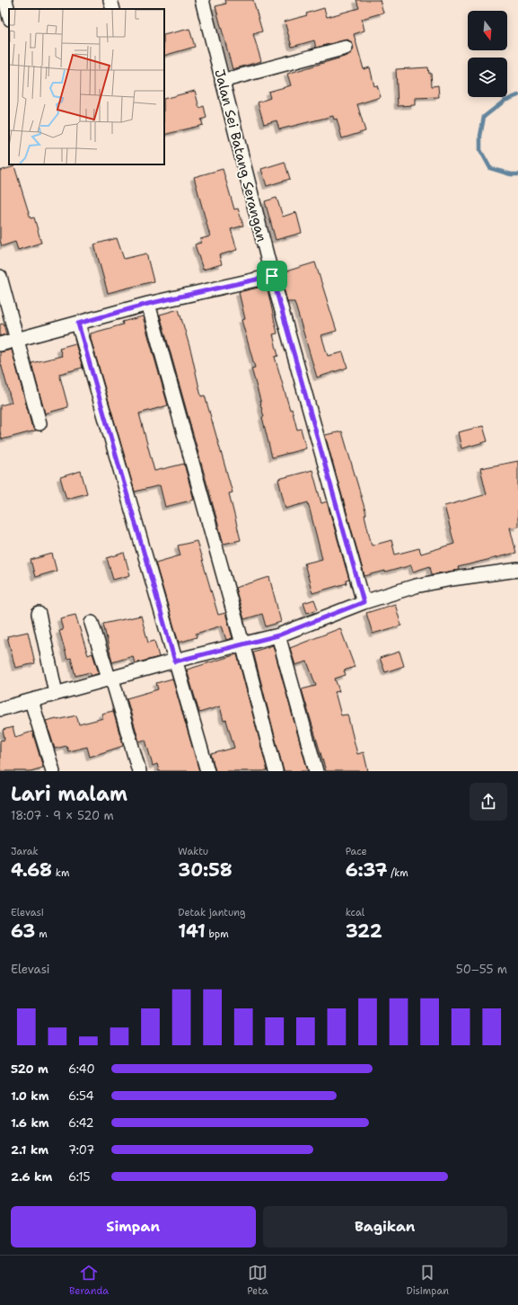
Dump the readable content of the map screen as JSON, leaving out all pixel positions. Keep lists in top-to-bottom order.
{
  "streets": {
    "street": ["Jalan Sei Batang Serangan"]
  },
  "north": "bottom",
  "page": {
    "heading": ["Lari malam", "18:07 · 9 × 520 m"],
    "stats": [
      ["Jarak", "4.68 km"],
      ["Waktu", "30:58"],
      ["Pace", "6:37 /km"],
      ["Elevasi", "63 m"],
      ["Detak jantung", "141 bpm"],
      ["kcal", "322"]
    ],
    "chart": ["Elevasi", "50–55 m"],
    "list": [
      {
        "name": "520 m",
        "note": "6:40"
      },
      {
        "name": "1.0 km",
        "note": "6:54"
      },
      {
        "name": "1.6 km",
        "note": "6:42"
      },
      {
        "name": "2.1 km",
        "note": "7:07"
      },
      {
        "name": "2.6 km",
        "note": "6:15"
      }
    ],
    "buttons": ["Simpan", "Bagikan"],
    "tabs": ["Beranda", "Peta", "Disimpan"]
  }
}
